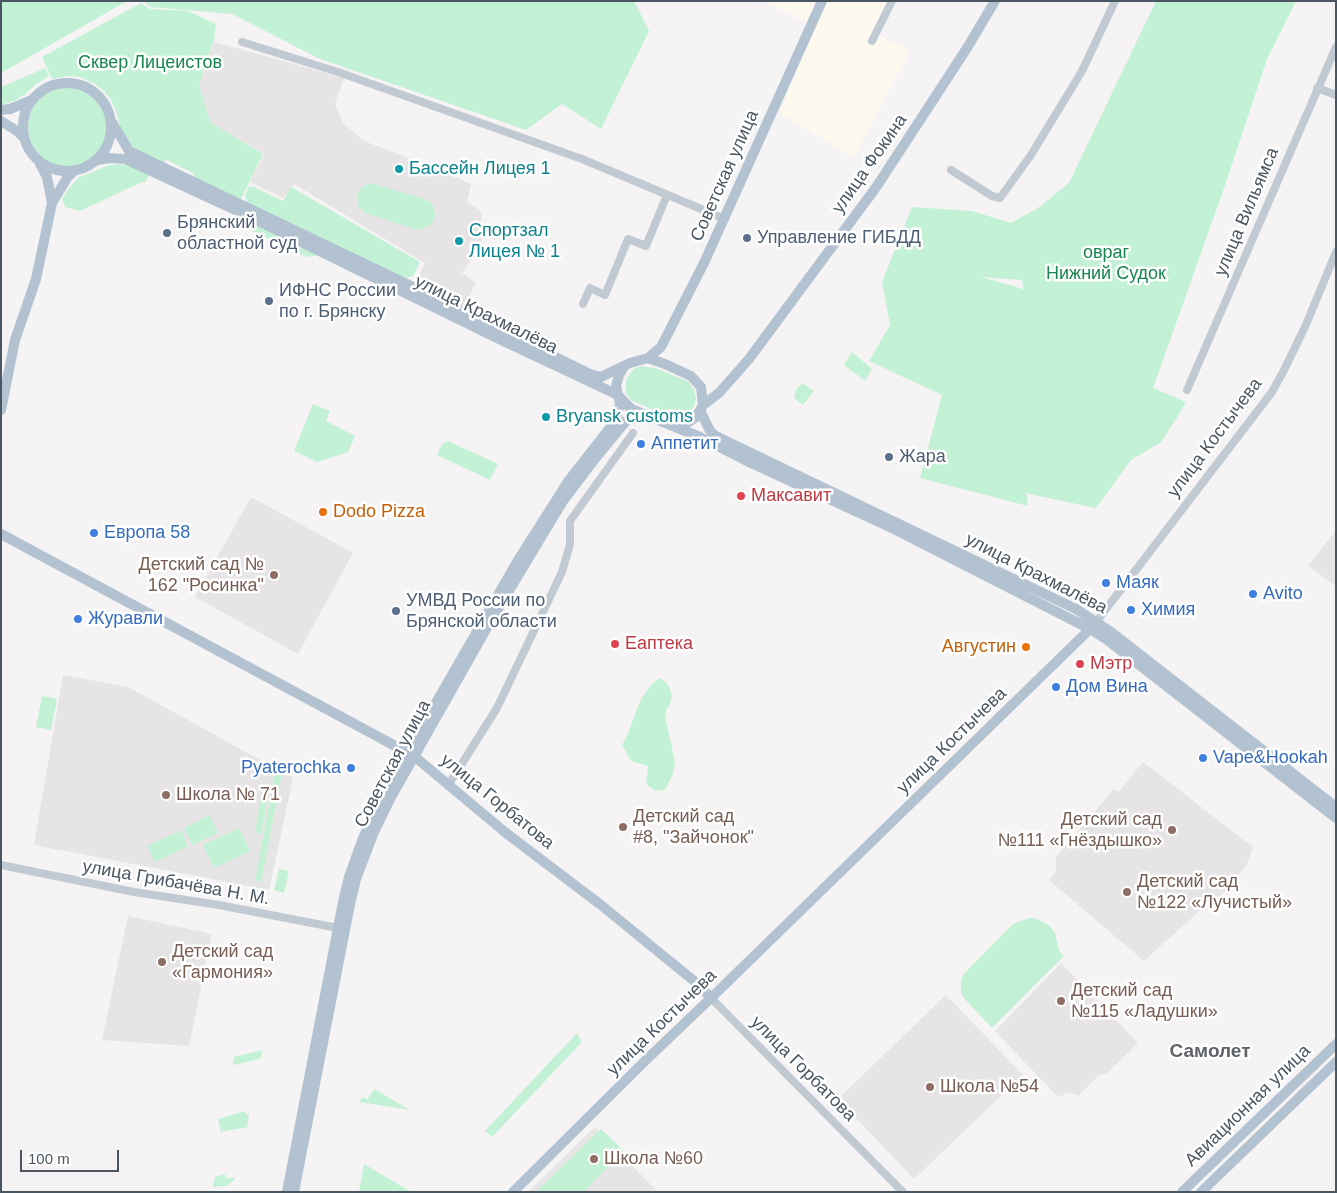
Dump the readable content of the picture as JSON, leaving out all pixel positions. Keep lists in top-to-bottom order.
{
  "streets": {
    "main road": [
      "улица Фокина",
      "Советская улица",
      "улица Крахмалёва",
      "улица Костычева",
      "улица Горбатова",
      "Авиационная улица"
    ],
    "street": ["улица Вильямса", "улица Грибачёва Н. М."]
  },
  "crossings": [
    ["улица Фокина", "Советская улица"],
    ["улица Фокина", "улица Крахмалёва"],
    ["Советская улица", "улица Крахмалёва"],
    ["Советская улица", "улица Горбатова"],
    ["Советская улица", "улица Грибачёва Н. М."],
    ["улица Крахмалёва", "улица Костычева"],
    ["улица Костычева", "улица Горбатова"]
  ],
  "districts": ["Самолет"],
  "parks": ["Сквер Лицеистов", "овраг Нижний Судок"],
  "places": [
    "Бассейн Лицея 1",
    "Брянский областной суд",
    "Управление ГИБДД",
    "Спортзал Лицея № 1",
    "ИФНС России по г. Брянску",
    "Bryansk customs",
    "Аппетит",
    "Жара",
    "Максавит",
    "Dodo Pizza",
    "Европа 58",
    "Детский сад № 162 \"Росинка\"",
    "Маяк",
    "Avito",
    "Химия",
    "УМВД России по Брянской области",
    "Журавли",
    "Еаптека",
    "Августин",
    "Мэтр",
    "Дом Вина",
    "Vape&Hookah",
    "Pyaterochka",
    "Школа № 71",
    "Детский сад #8, \"Зайчонок\"",
    "Детский сад №111 «Гнёздышко»",
    "Детский сад №122 «Лучистый»",
    "Детский сад «Гармония»",
    "Детский сад №115 «Ладушки»",
    "Школа №54",
    "Школа №60"
  ],
  "scale_bar": "100 m"
}
